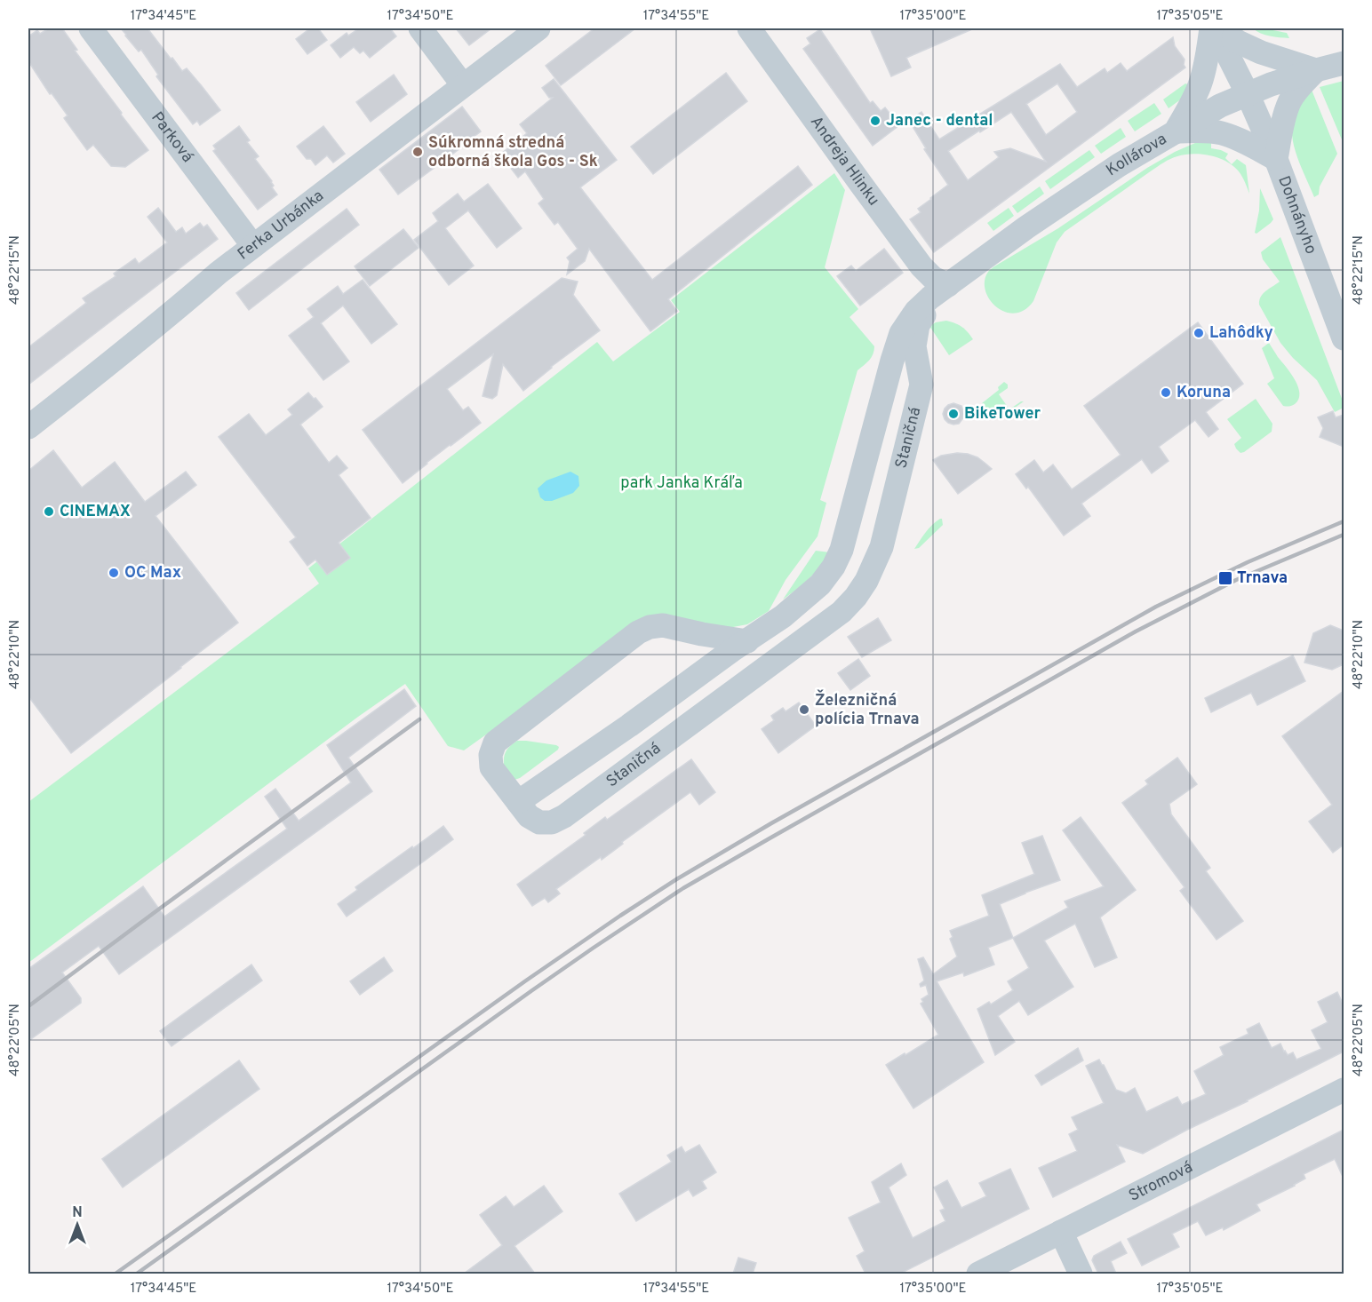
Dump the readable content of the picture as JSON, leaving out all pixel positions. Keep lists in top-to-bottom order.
{
  "streets": {
    "street": [
      "Parková",
      "Kollárova",
      "Andreja Hlinku",
      "Dohnányho",
      "Ferka Urbánka",
      "Staničná",
      "Stromová"
    ]
  },
  "crossings": [
    ["Parková", "Ferka Urbánka"],
    ["Kollárova", "Andreja Hlinku"],
    ["Kollárova", "Dohnányho"],
    ["Kollárova", "Staničná"],
    ["Andreja Hlinku", "Staničná"]
  ],
  "parks": ["park Janka Kráľa"],
  "places": {
    "other": [
      "Janec - dental",
      "Súkromná stredná odborná škola Gos - Sk",
      "Lahôdky",
      "Koruna",
      "BikeTower",
      "CINEMAX",
      "OC Max",
      "Železničná polícia Trnava"
    ],
    "transit": ["Trnava"]
  },
  "north": "top",
  "coordinates": [
    "17°34'45\"E",
    "17°34'50\"E",
    "17°34'55\"E",
    "17°35'00\"E",
    "17°35'05\"E",
    "48°22'15\"N",
    "48°22'10\"N",
    "48°22'05\"N"
  ]
}
